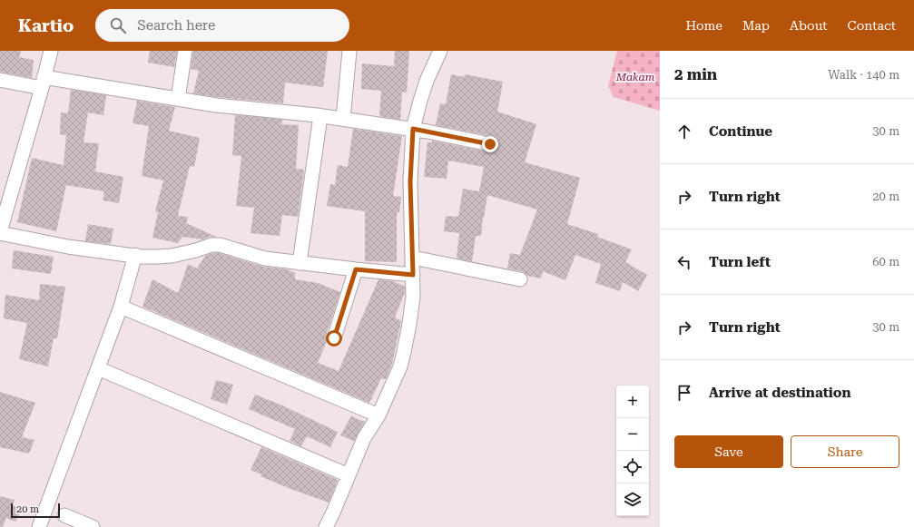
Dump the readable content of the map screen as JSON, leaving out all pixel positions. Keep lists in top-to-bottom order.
{
  "parks": ["Makam"],
  "scale_bar": "20 m",
  "page": {
    "header": "Kartio",
    "search": "Search here",
    "nav": [
      "Home",
      "Map",
      "About",
      "Contact"
    ],
    "heading": ["2 min", "Walk · 140 m"],
    "list": [
      ["Continue", "30 m"],
      ["Turn right", "20 m"],
      ["Turn left", "60 m"],
      ["Turn right", "30 m"],
      "Arrive at destination"
    ],
    "map_buttons": ["+", "−"],
    "buttons": ["Save", "Share"],
    "scale": "20 m"
  }
}
